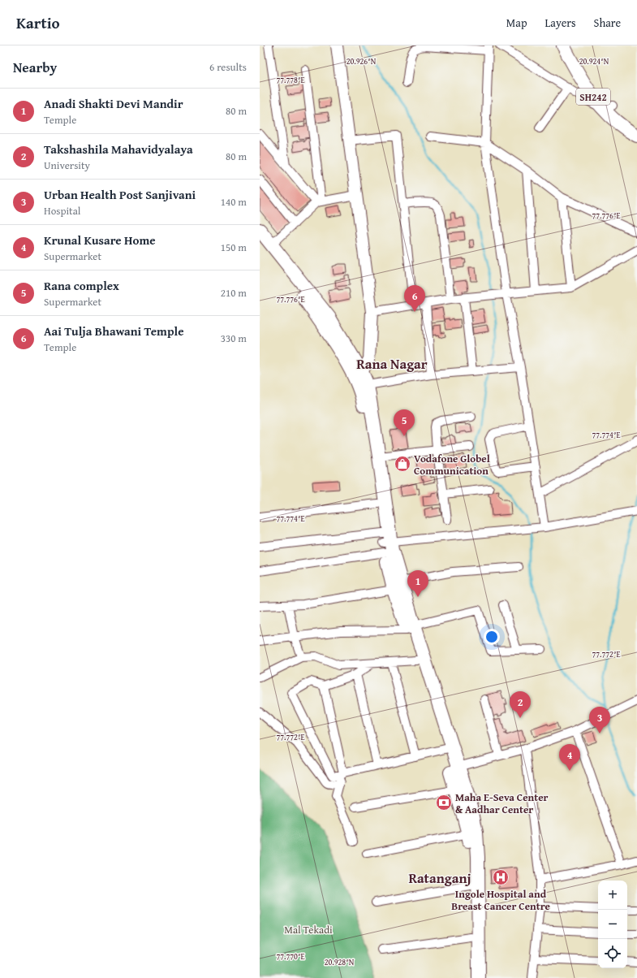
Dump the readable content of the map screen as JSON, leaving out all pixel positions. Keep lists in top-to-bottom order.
{
  "streets": {
    "main road": ["SH242"]
  },
  "districts": ["Rana Nagar", "Ratanganj"],
  "parks": ["Mal Tekadi"],
  "places": {
    "shop": ["Vodafone Globel Communication"],
    "bank": ["Maha E-Seva Center & Aadhar Center"],
    "hospital": ["Ingole Hospital and Breast Cancer Centre"]
  },
  "page": {
    "header": "Kartio",
    "nav": ["Map", "Layers", "Share"],
    "heading": ["Nearby", "6 results"],
    "list": [
      {
        "mark": "1",
        "name": "Anadi Shakti Devi Mandir",
        "note": "Temple",
        "value": "80 m"
      },
      {
        "mark": "2",
        "name": "Takshashila Mahavidyalaya",
        "note": "University",
        "value": "80 m"
      },
      {
        "mark": "3",
        "name": "Urban Health Post Sanjivani",
        "note": "Hospital",
        "value": "140 m"
      },
      {
        "mark": "4",
        "name": "Krunal Kusare Home",
        "note": "Supermarket",
        "value": "150 m"
      },
      {
        "mark": "5",
        "name": "Rana complex",
        "note": "Supermarket",
        "value": "210 m"
      },
      {
        "mark": "6",
        "name": "Aai Tulja Bhawani Temple",
        "note": "Temple",
        "value": "330 m"
      }
    ],
    "pins": [
      "6",
      "5",
      "1",
      "2",
      "3",
      "4"
    ],
    "map_buttons": ["+", "−"]
  },
  "coordinates": [
    "20.926°N",
    "20.924°N",
    "77.778°E",
    "77.776°E",
    "77.774°E",
    "77.772°E",
    "77.770°E",
    "20.928°N"
  ]
}
